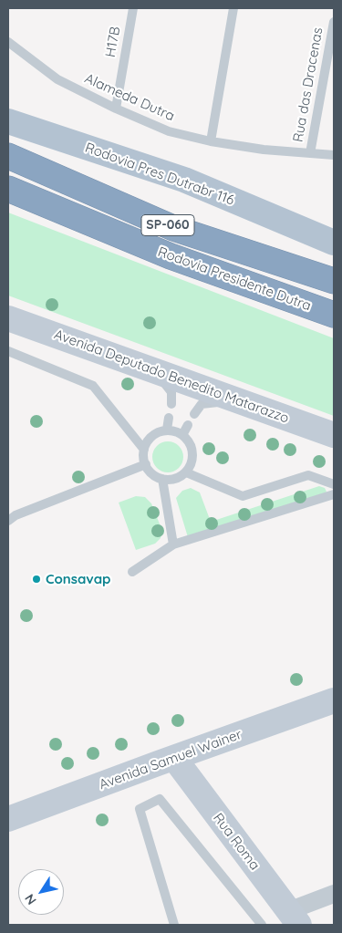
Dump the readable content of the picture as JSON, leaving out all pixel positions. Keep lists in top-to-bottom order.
{
  "streets": {
    "highway": ["SP-060", "Rodovia Presidente Dutra"],
    "main road": [
      "Rodovia Pres Dutrabr 116",
      "Avenida Deputado Benedito Matarazzo",
      "Avenida Samuel Wainer",
      "Rua Roma"
    ],
    "lane": ["H17B", "Rua das Dracenas", "Alameda Dutra"]
  },
  "crossings": [
    ["H17B", "Alameda Dutra"],
    ["Rua das Dracenas", "Alameda Dutra"],
    ["Avenida Samuel Wainer", "Rua Roma"]
  ],
  "places": ["Consavap"],
  "north": "bottom left"
}
